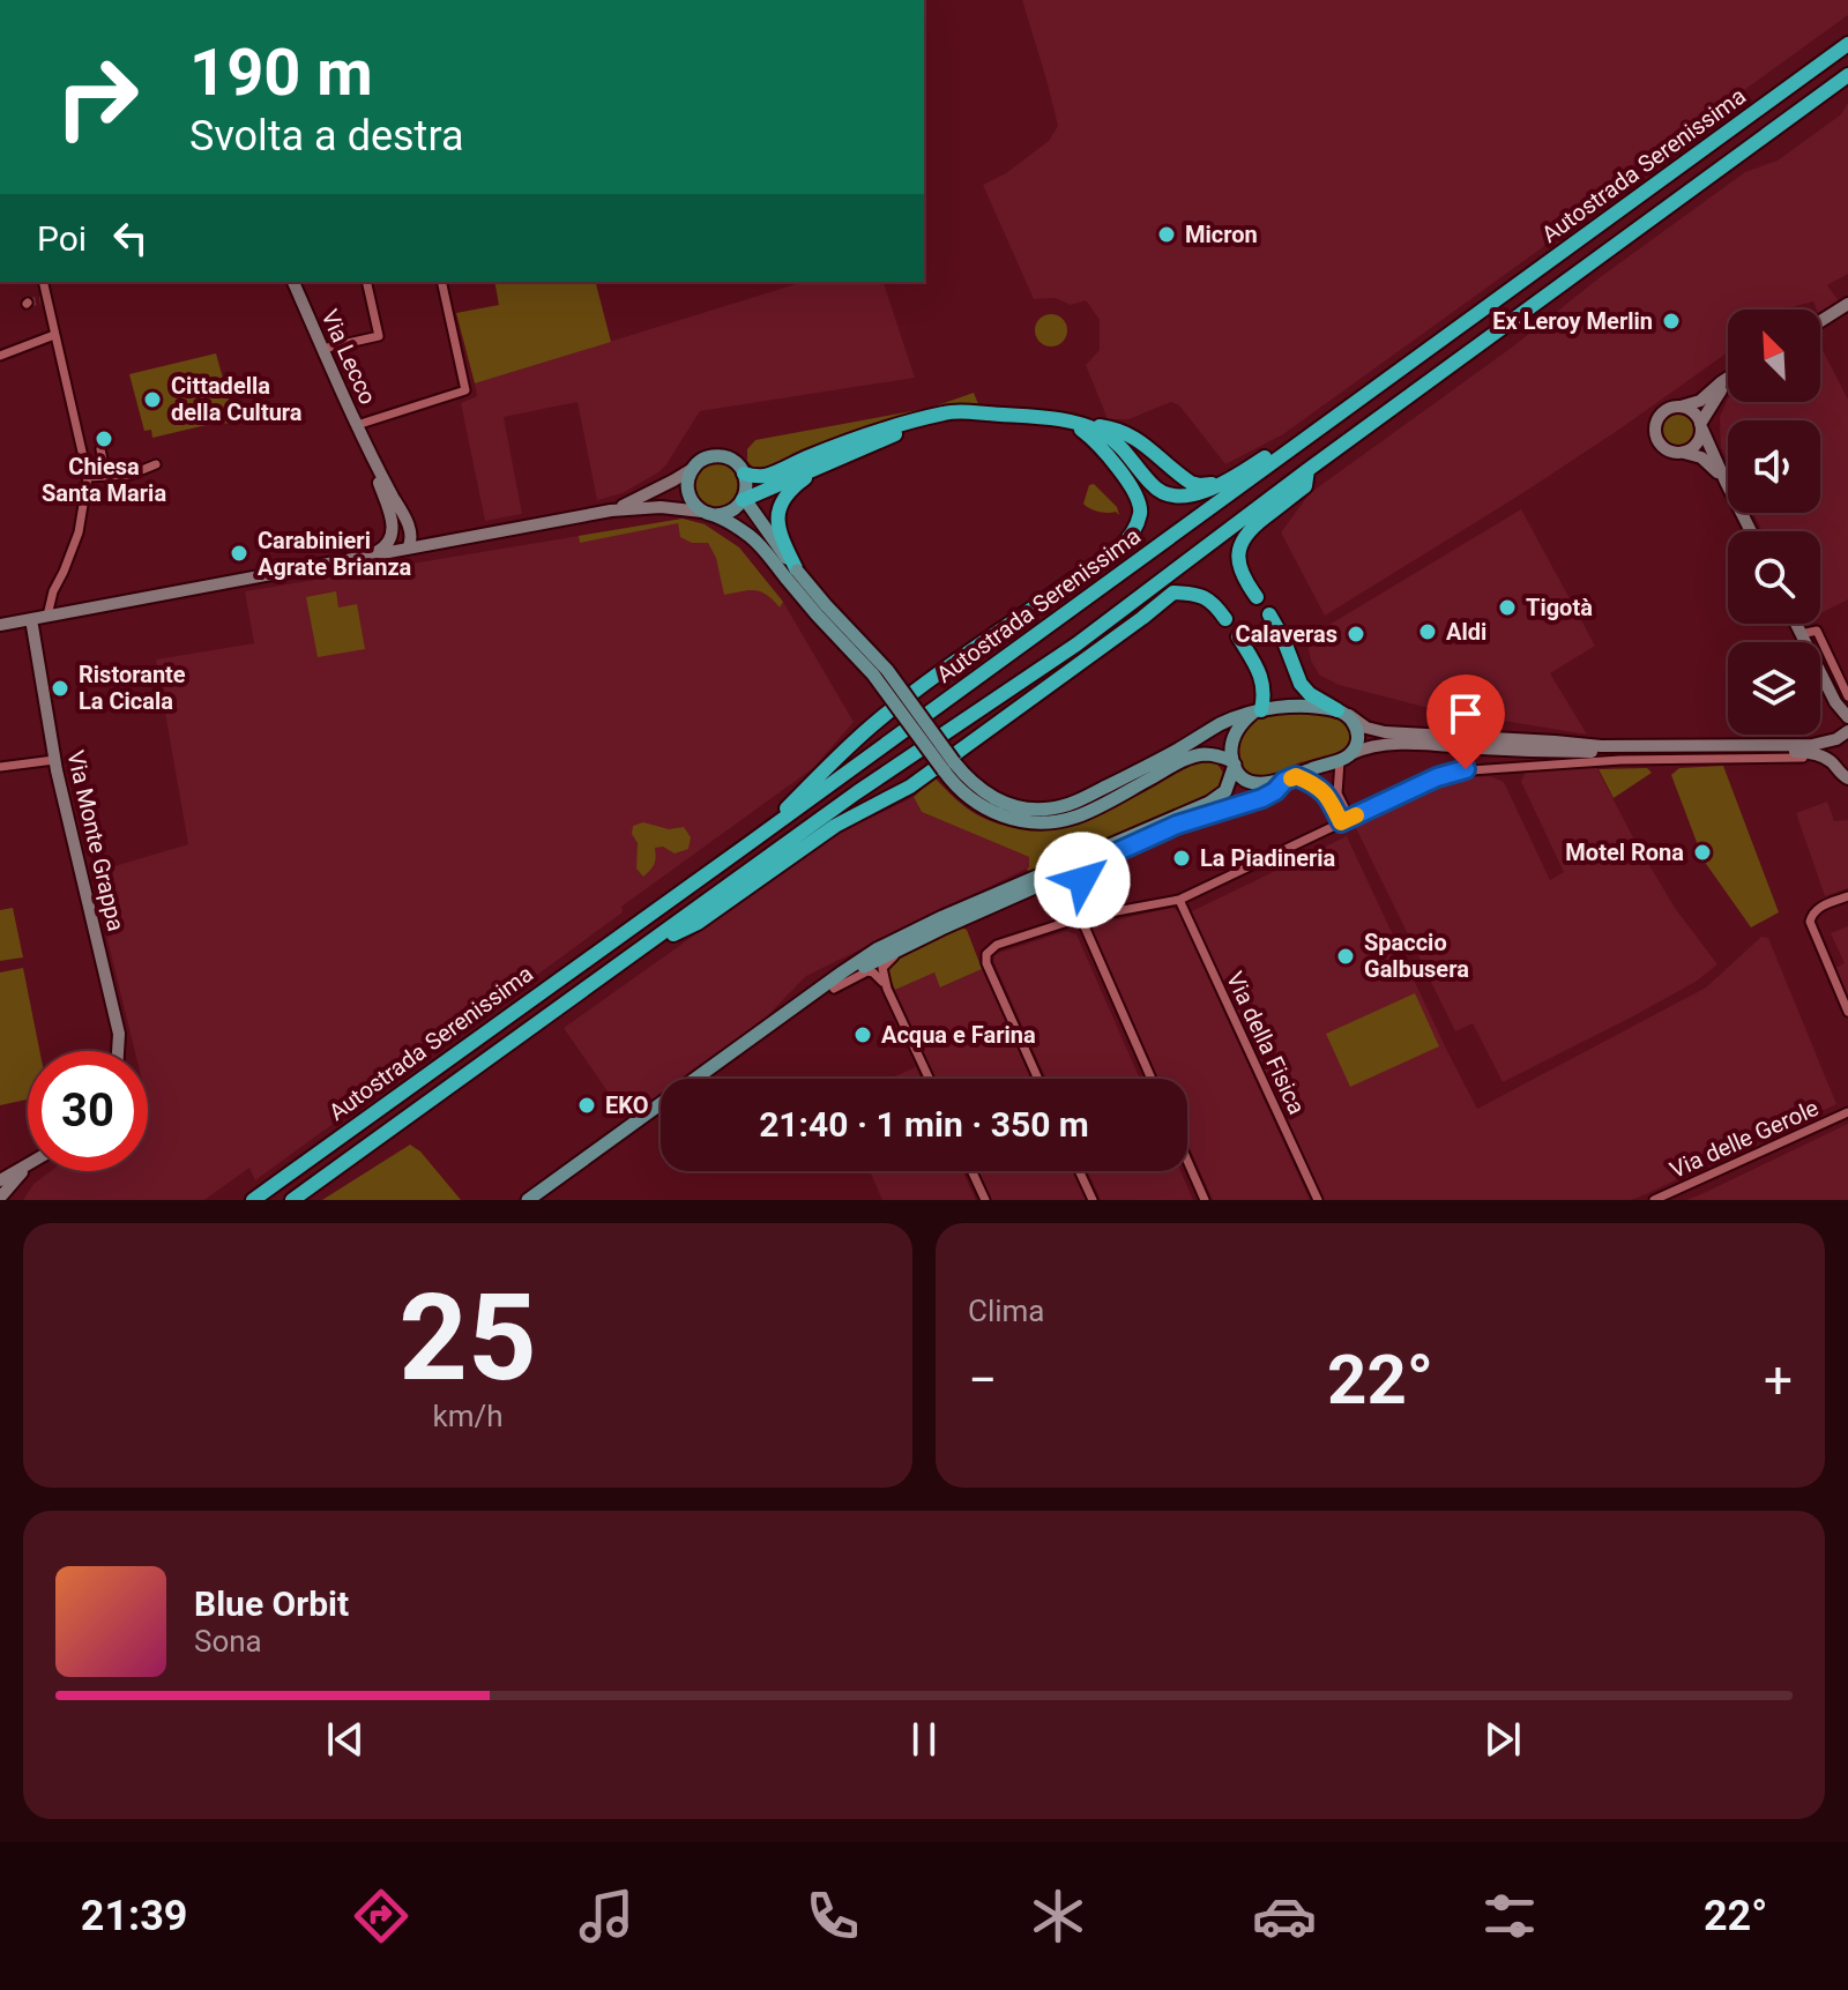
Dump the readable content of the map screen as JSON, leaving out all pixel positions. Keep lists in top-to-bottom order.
{
  "streets": {
    "highway": ["Autostrada Serenissima"],
    "street": [
      "Via Lecco",
      "Via Monte Grappa",
      "Via della Fisica",
      "Via delle Gerole"
    ]
  },
  "places": [
    "Micron",
    "Ex Leroy Merlin",
    "Cittadella della Cultura",
    "Chiesa Santa Maria",
    "Carabinieri Agrate Brianza",
    "Tigotà",
    "Aldi",
    "Calaveras",
    "Ristorante La Cicala",
    "Motel Rona",
    "La Piadineria",
    "Spaccio Galbusera",
    "Acqua e Farina",
    "EKO"
  ],
  "north": "top left",
  "page": {
    "turn": ["190 m", "Svolta a destra"],
    "then": "Poi",
    "limit": "30",
    "trip": "21:40 · 1 min · 350 m",
    "tile": [
      ["25", "km/h"],
      "Clima"
    ],
    "heat": ["−", "22°", "+"],
    "song": ["Blue Orbit", "Sona"],
    "tabs": ["21:39", "22°"]
  }
}
